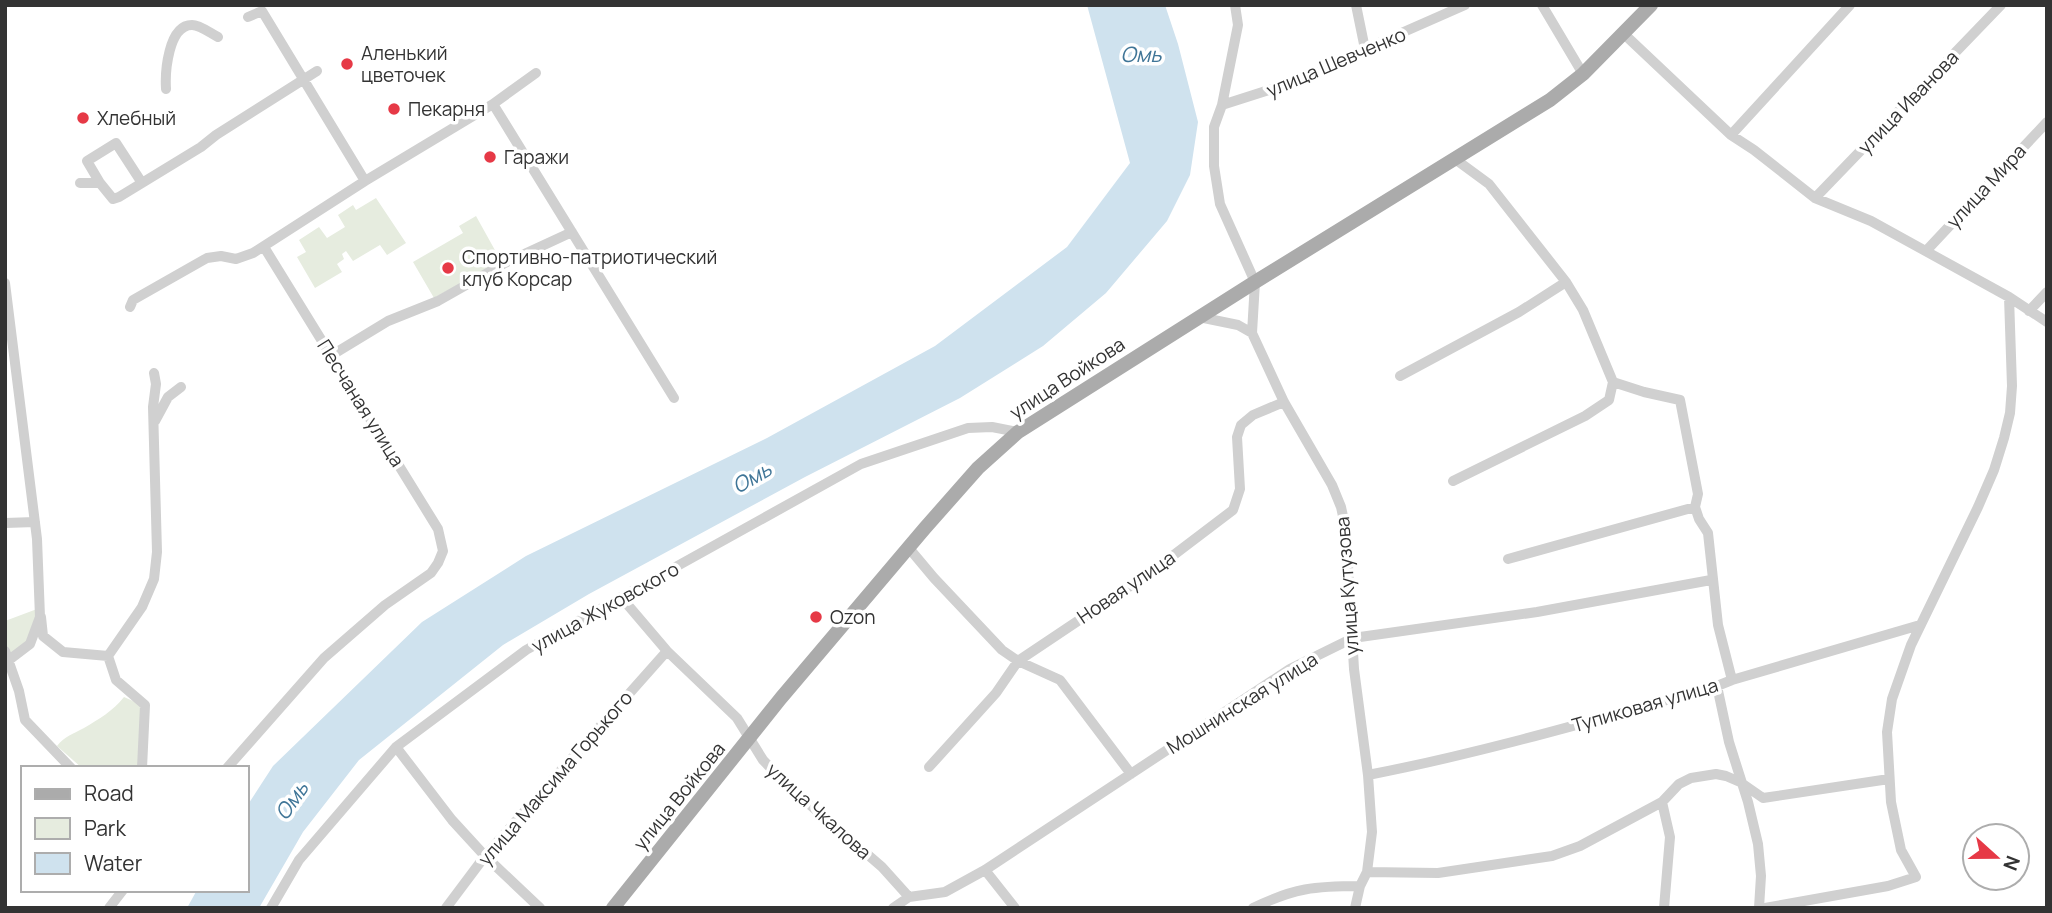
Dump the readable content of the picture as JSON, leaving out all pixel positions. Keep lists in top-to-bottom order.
{
  "streets": {
    "main road": ["улица Войкова"],
    "street": [
      "улица Шевченко",
      "улица Иванова",
      "улица Мира",
      "Песчаная улица",
      "улица Кутузова",
      "Новая улица",
      "улица Жуковского",
      "Мошнинская улица",
      "Тупиковая улица",
      "улица Максима Горького",
      "улица Чкалова"
    ]
  },
  "crossings": [
    ["улица Войкова", "улица Кутузова"],
    ["улица Войкова", "улица Жуковского"],
    ["улица Войкова", "улица Чкалова"],
    ["улица Кутузова", "Новая улица"],
    ["улица Кутузова", "Мошнинская улица"],
    ["улица Кутузова", "Тупиковая улица"],
    ["улица Жуковского", "улица Чкалова"],
    ["Мошнинская улица", "улица Чкалова"],
    ["улица Максима Горького", "улица Чкалова"]
  ],
  "water": ["Омь"],
  "places": [
    "Аленький цветочек",
    "Пекарня",
    "Хлебный",
    "Гаражи",
    "Спортивно-патриотический клуб Корсар",
    "Ozon"
  ],
  "legend": ["Road", "Park", "Water"],
  "north": "right"
}
